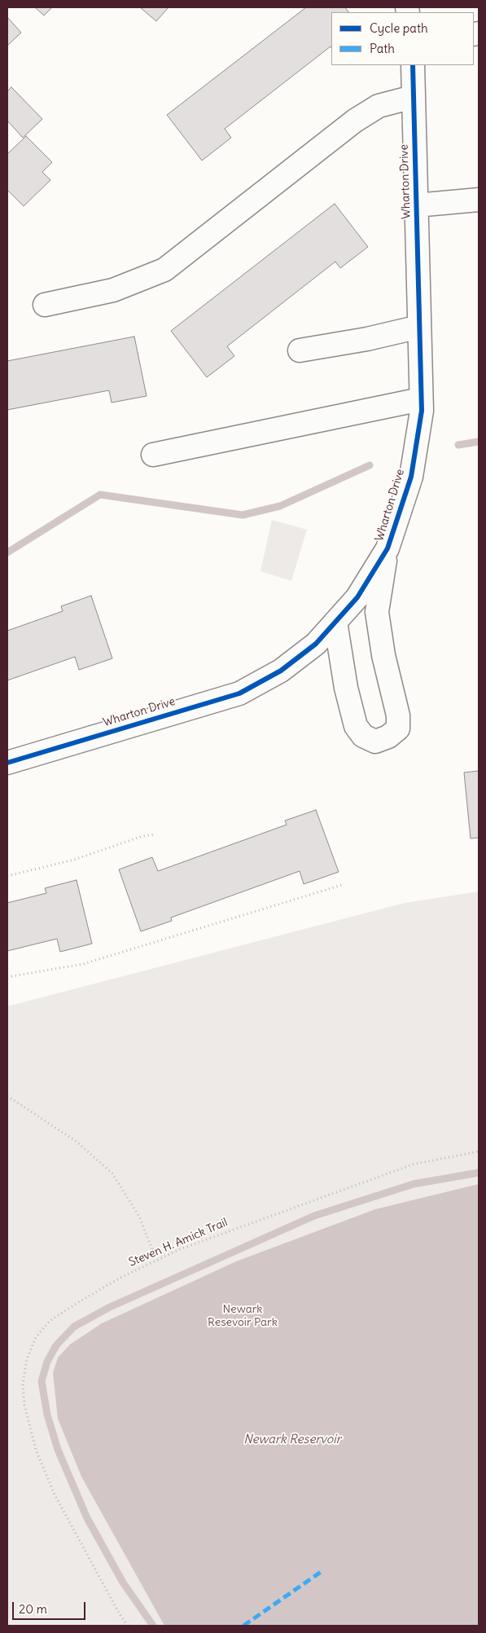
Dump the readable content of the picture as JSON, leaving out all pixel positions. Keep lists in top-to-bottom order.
{
  "streets": {
    "street": ["Wharton Drive"],
    "path": ["Steven H. Amick Trail"]
  },
  "water": ["Newark Reservoir"],
  "parks": ["Newark Resevoir Park"],
  "legend": ["Cycle path", "Path"],
  "scale_bar": "20 m"
}
